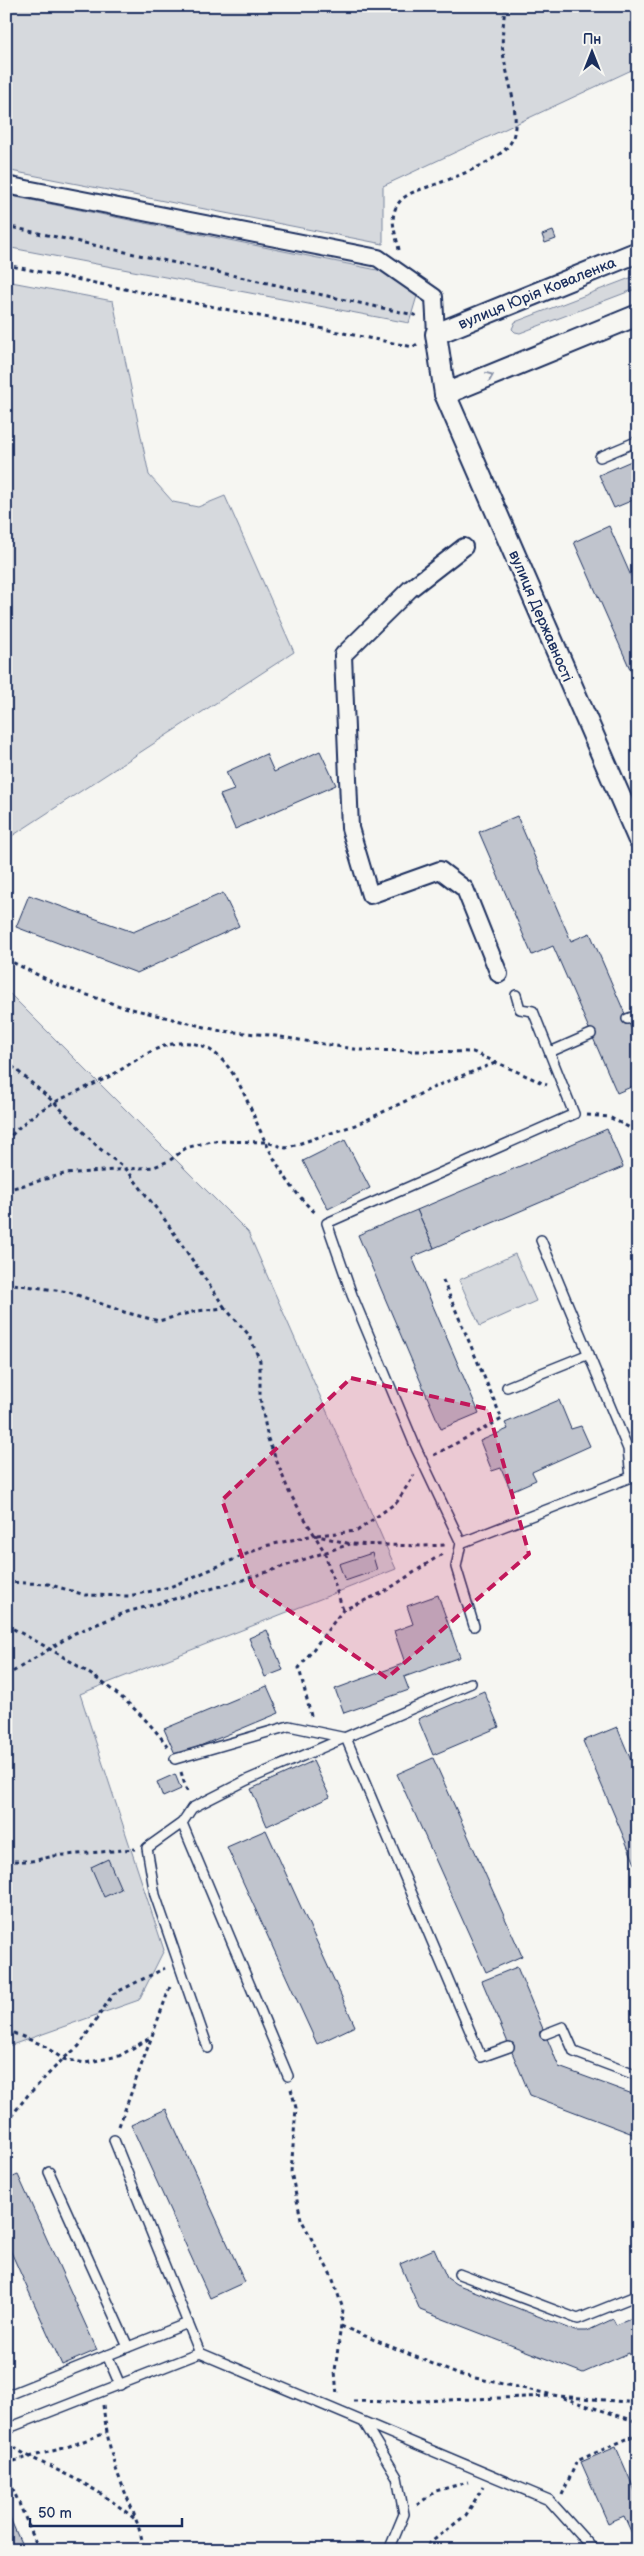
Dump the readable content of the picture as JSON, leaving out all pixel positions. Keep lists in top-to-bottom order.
{
  "streets": {
    "street": ["вулиця Юрія Коваленка", "вулиця Державності"]
  },
  "crossings": [
    ["вулиця Юрія Коваленка", "вулиця Державності"]
  ],
  "scale_bar": "50 m",
  "north": "top"
}
